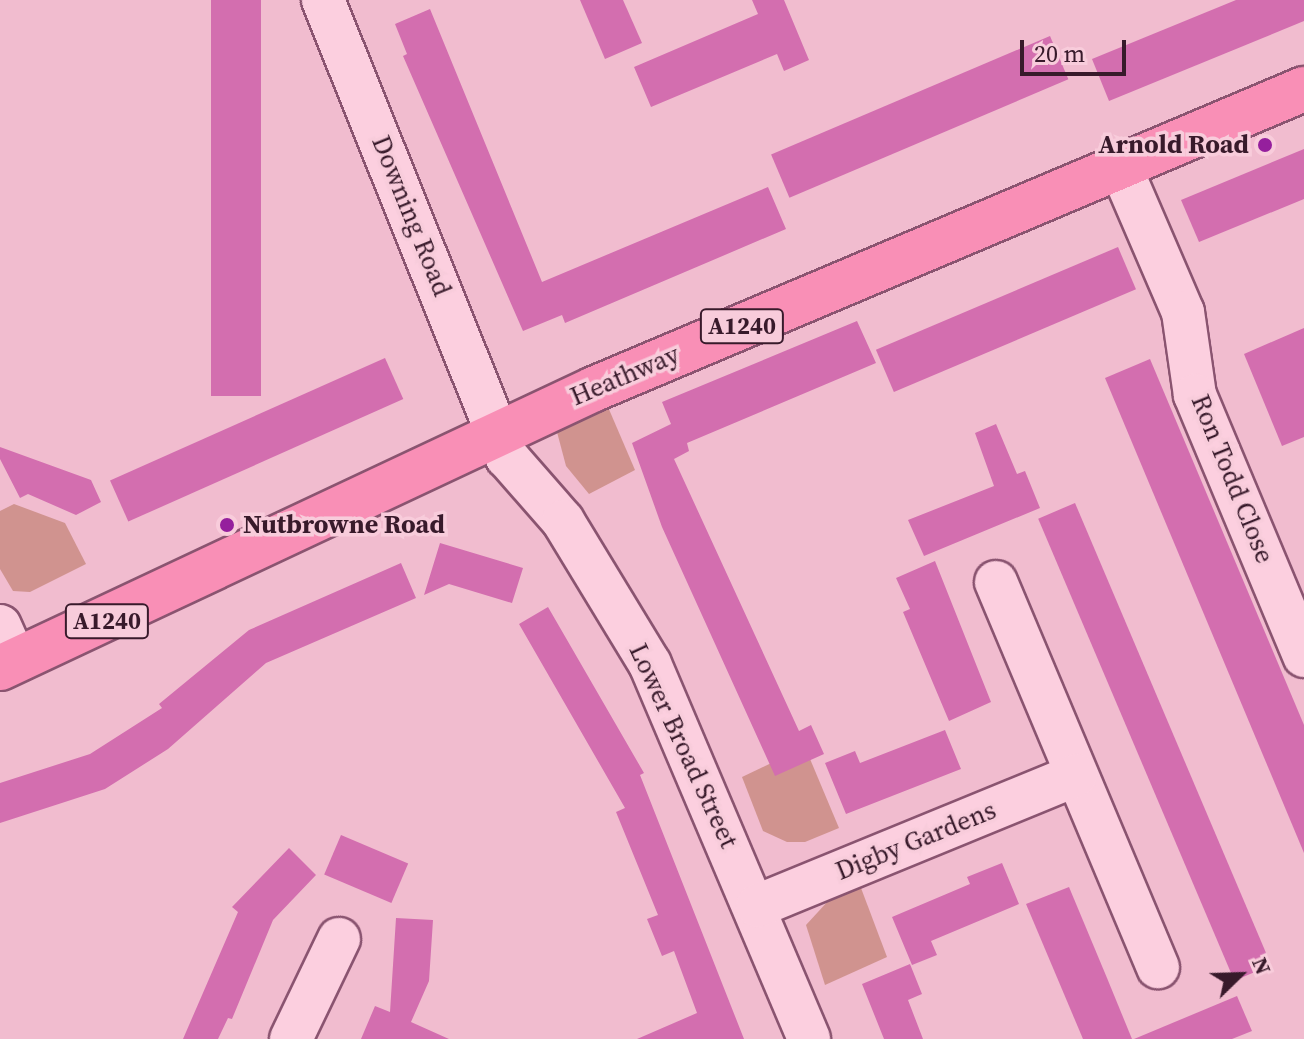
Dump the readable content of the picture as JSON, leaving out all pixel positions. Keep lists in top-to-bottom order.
{
  "streets": {
    "main road": ["A1240", "Heathway"],
    "street": [
      "Downing Road",
      "Ron Todd Close",
      "Lower Broad Street",
      "Digby Gardens"
    ]
  },
  "crossings": [
    ["Downing Road", "Heathway"],
    ["Downing Road", "Lower Broad Street"],
    ["Heathway", "Ron Todd Close"],
    ["Heathway", "Lower Broad Street"],
    ["Lower Broad Street", "Digby Gardens"]
  ],
  "places": ["Arnold Road", "Nutbrowne Road"],
  "scale_bar": "20 m",
  "north": "top right"
}
